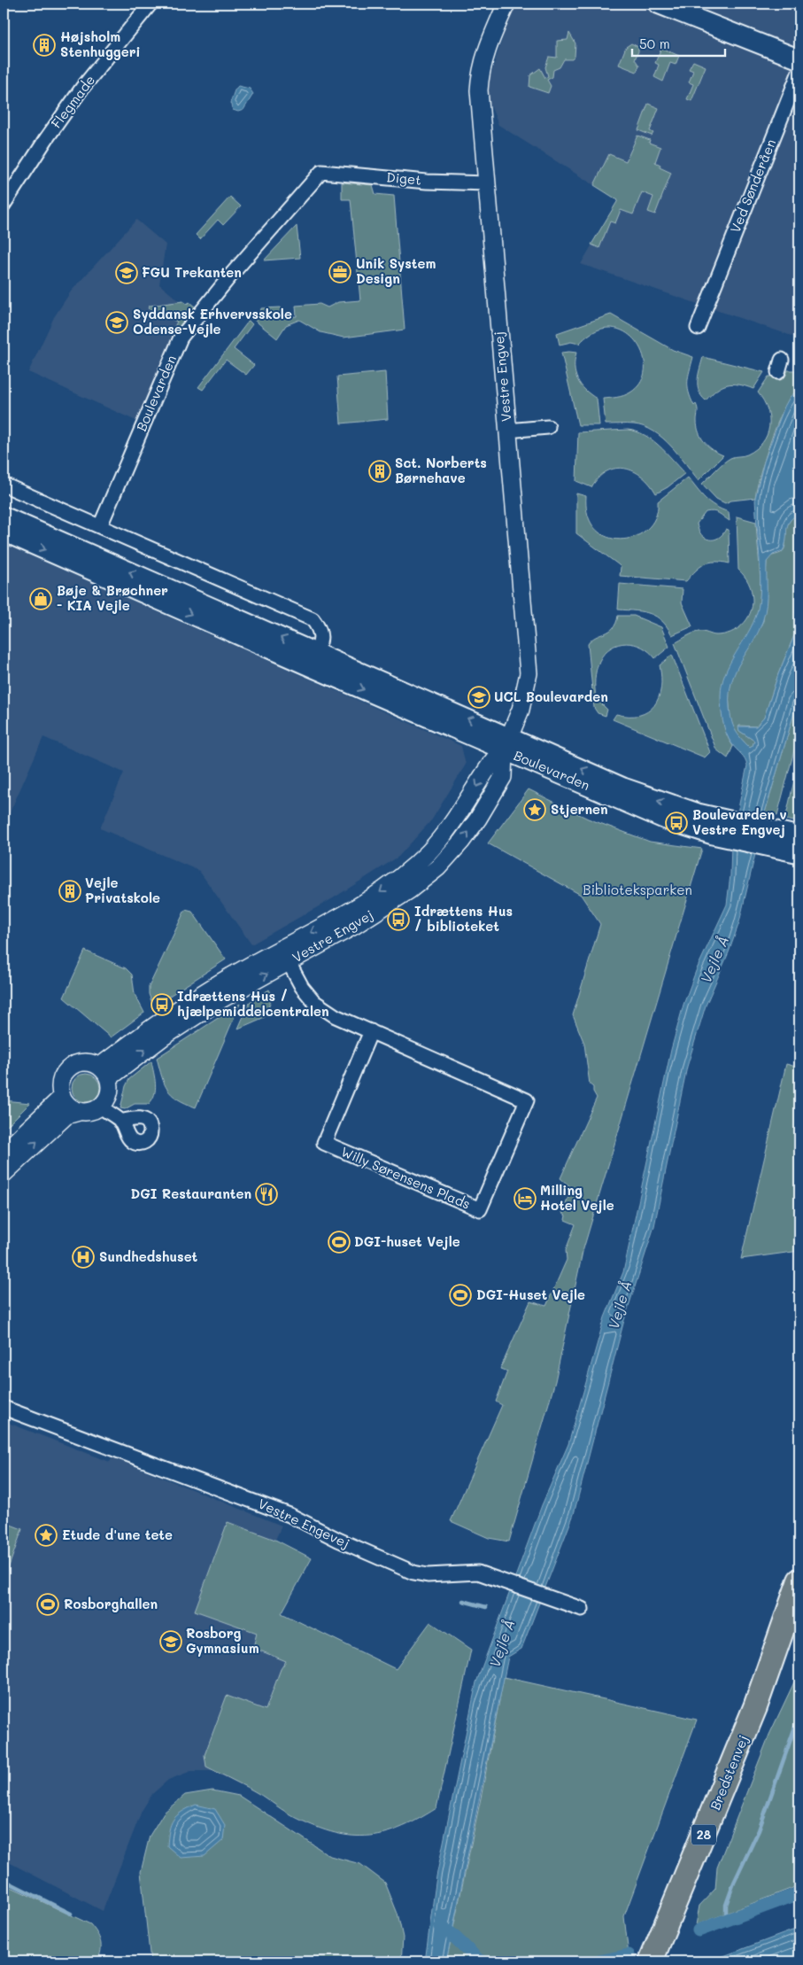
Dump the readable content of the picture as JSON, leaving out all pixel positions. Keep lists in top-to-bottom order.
{
  "streets": {
    "highway": ["Bredstenvej", "28"],
    "main road": ["Boulevarden"],
    "street": [
      "Flegmade",
      "Diget",
      "Ved Sønderåen",
      "Vestre Engvej",
      "Willy Sørensens Plads",
      "Vestre Engevej"
    ]
  },
  "crossings": [
    ["Diget", "Vestre Engvej"],
    ["Diget", "Boulevarden"],
    ["Vestre Engvej", "Boulevarden"],
    ["Vestre Engvej", "Willy Sørensens Plads"]
  ],
  "water": ["Vejle Å"],
  "parks": ["Biblioteksparken"],
  "places": {
    "building": ["Højsholm Stenhuggeri", "Sct. Norberts Børnehave", "Vejle Privatskole"],
    "office": ["Unik System Design"],
    "school or university": [
      "FGU Trekanten",
      "Syddansk Erhvervsskole Odense-Vejle",
      "UCL Boulevarden",
      "Rosborg Gymnasium"
    ],
    "shop": ["Bøje & Brøchner - KIA Vejle"],
    "place": ["Stjernen", "Etude d'une tete"],
    "bus stop": ["Boulevarden v Vestre Engvej", "Idrættens Hus / biblioteket", "Idrættens Hus / hjælpemiddelcentralen"],
    "restaurant": ["DGI Restauranten"],
    "hotel": ["Milling Hotel Vejle"],
    "sports": ["DGI-huset Vejle", "DGI-Huset Vejle", "Rosborghallen"],
    "hospital": ["Sundhedshuset"]
  },
  "scale_bar": "50 m"
}
